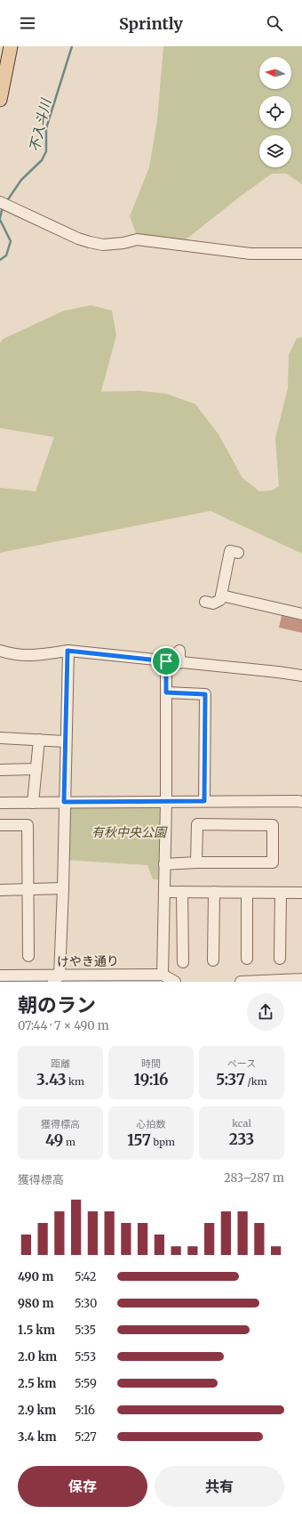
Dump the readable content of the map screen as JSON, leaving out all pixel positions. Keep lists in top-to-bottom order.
{
  "streets": {
    "street": ["けやき通り"]
  },
  "water": ["不入斗川"],
  "parks": ["有秋中央公園"],
  "north": "left",
  "page": {
    "header": "Sprintly",
    "heading": ["朝のラン", "07:44 · 7 × 490 m"],
    "stats": [
      ["距離", "3.43 km"],
      ["時間", "19:16"],
      ["ペース", "5:37 /km"],
      ["獲得標高", "49 m"],
      ["心拍数", "157 bpm"],
      ["kcal", "233"]
    ],
    "chart": ["獲得標高", "283–287 m"],
    "list": [
      {
        "name": "490 m",
        "note": "5:42"
      },
      {
        "name": "980 m",
        "note": "5:30"
      },
      {
        "name": "1.5 km",
        "note": "5:35"
      },
      {
        "name": "2.0 km",
        "note": "5:53"
      },
      {
        "name": "2.5 km",
        "note": "5:59"
      },
      {
        "name": "2.9 km",
        "note": "5:16"
      },
      {
        "name": "3.4 km",
        "note": "5:27"
      }
    ],
    "buttons": ["保存", "共有"]
  }
}
